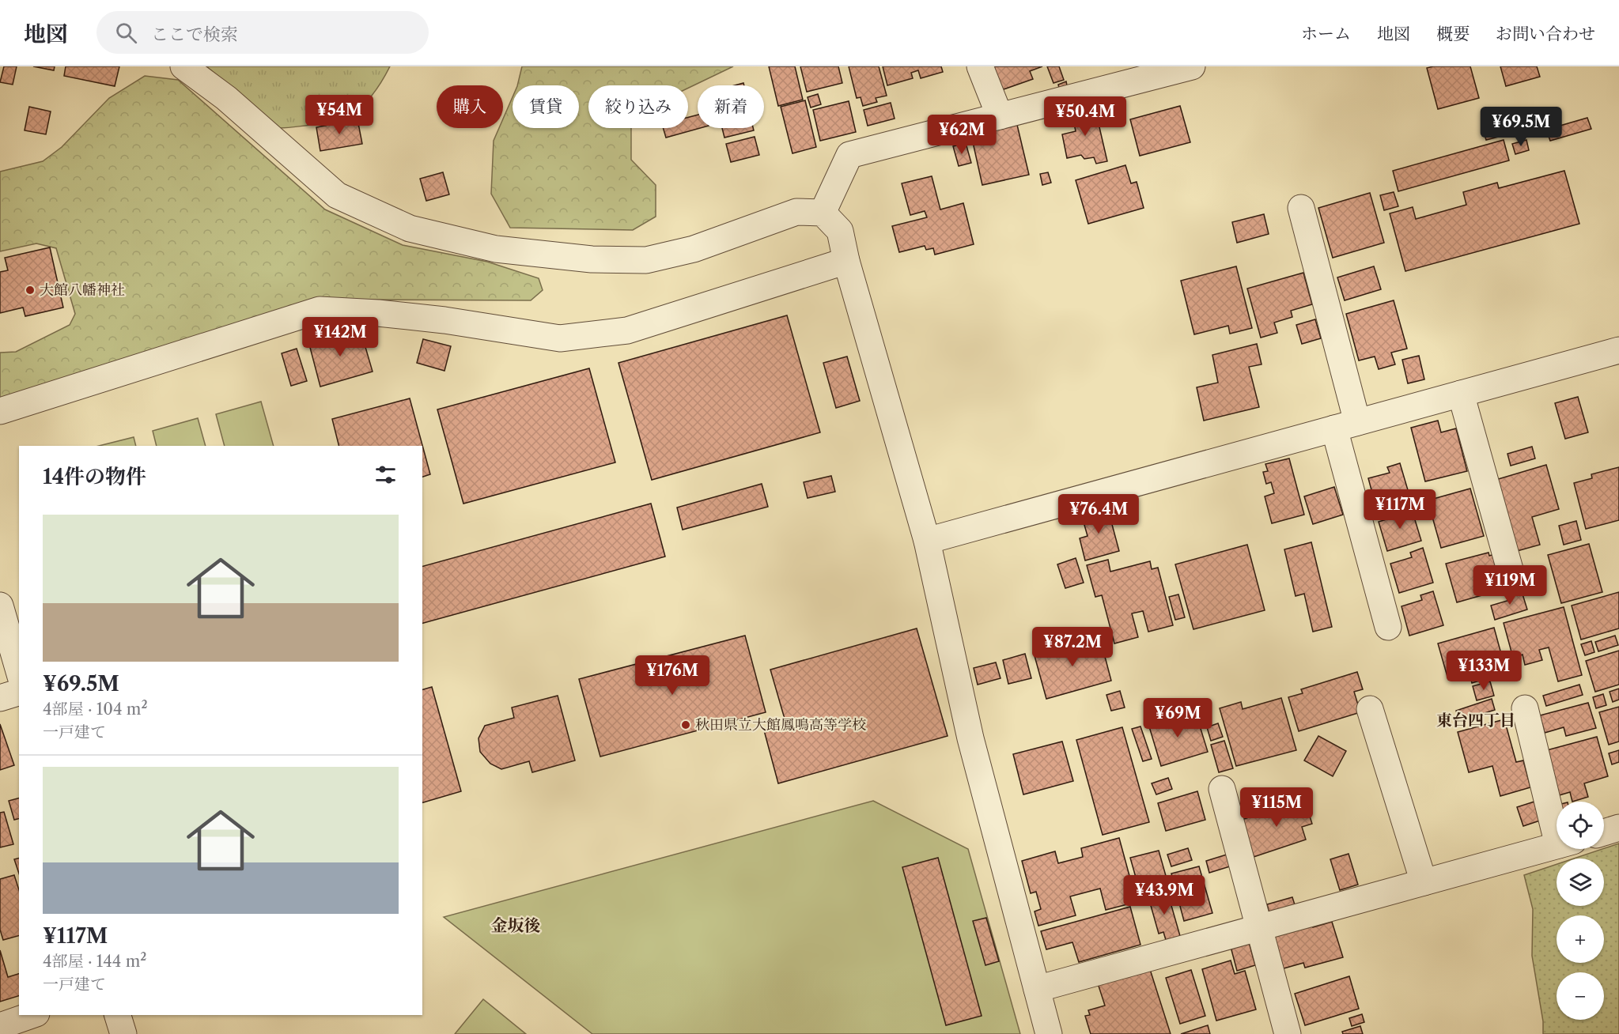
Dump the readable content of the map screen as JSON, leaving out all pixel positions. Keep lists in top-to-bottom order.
{
  "districts": ["東台四丁目", "金坂後"],
  "places": ["大館八幡神社", "秋田県立大館鳳鳴高等学校"],
  "page": {
    "header": "地図",
    "search": "ここで検索",
    "nav": [
      "ホーム",
      "地図",
      "概要",
      "お問い合わせ"
    ],
    "chip": [
      "購入",
      "賃貸",
      "絞り込み",
      "新着"
    ],
    "price": [
      "¥54M",
      "¥50.4M",
      "¥69.5M",
      "¥62M",
      "¥142M",
      "¥117M",
      "¥76.4M",
      "¥119M",
      "¥87.2M",
      "¥133M",
      "¥176M",
      "¥69M",
      "¥115M",
      "¥43.9M"
    ],
    "heading": "14件の物件",
    "list": [
      {
        "name": "¥69.5M",
        "note": "4部屋 · 104 m² · 一戸建て"
      },
      {
        "name": "¥117M",
        "note": "4部屋 · 144 m² · 一戸建て"
      }
    ],
    "map_buttons": ["+", "−"]
  }
}
